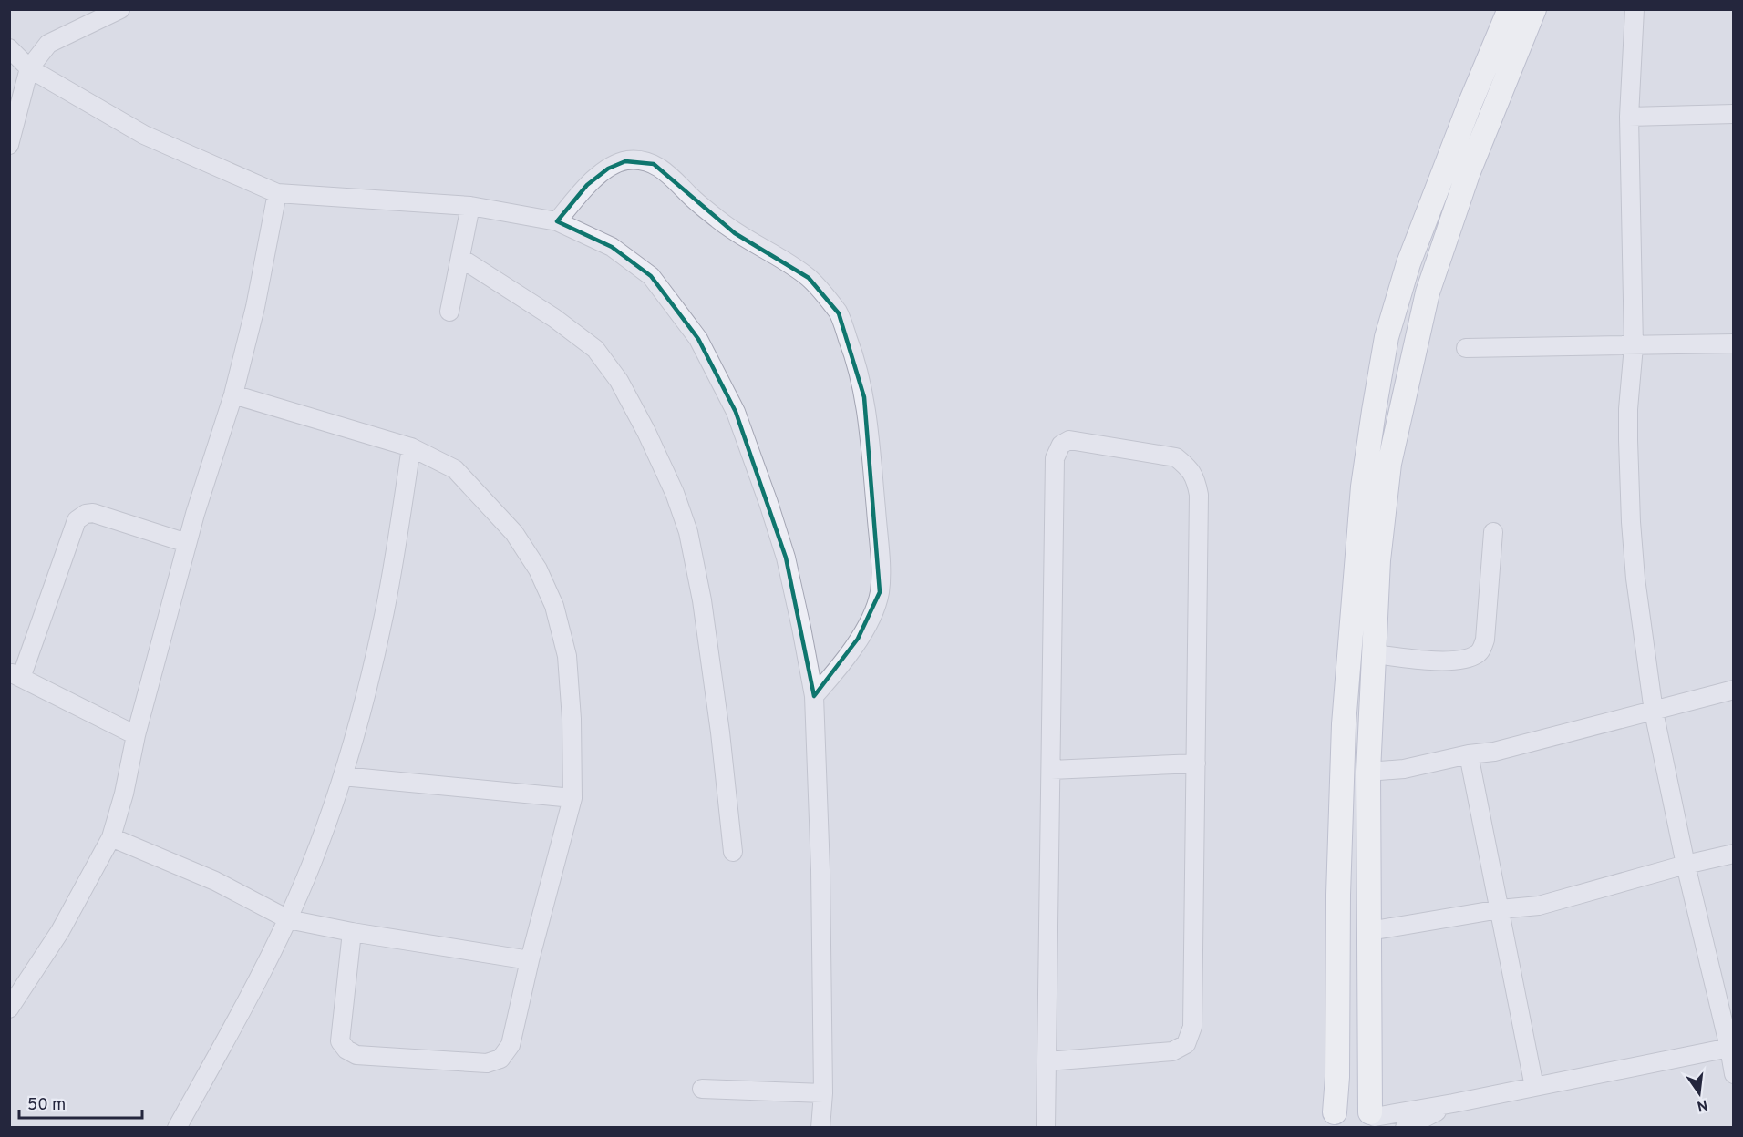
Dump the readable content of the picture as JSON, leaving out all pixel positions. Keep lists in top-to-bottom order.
{
  "scale_bar": "50 m",
  "north": "bottom"
}
